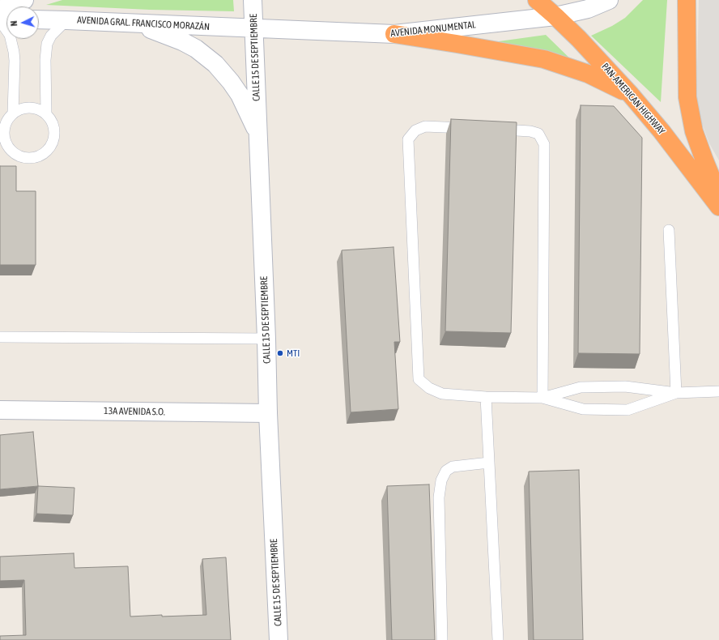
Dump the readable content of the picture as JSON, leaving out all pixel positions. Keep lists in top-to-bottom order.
{
  "streets": {
    "highway": ["PAN-AMERICAN HIGHWAY"],
    "street": [
      "AVENIDA GRAL. FRANCISCO MORAZÁN",
      "AVENIDA MONUMENTAL",
      "CALLE 15 DE SEPTIEMBRE",
      "13A AVENIDA S.O."
    ]
  },
  "crossings": [
    ["AVENIDA GRAL. FRANCISCO MORAZÁN", "AVENIDA MONUMENTAL"],
    ["AVENIDA GRAL. FRANCISCO MORAZÁN", "CALLE 15 DE SEPTIEMBRE"],
    ["AVENIDA MONUMENTAL", "CALLE 15 DE SEPTIEMBRE"],
    ["AVENIDA MONUMENTAL", "PAN-AMERICAN HIGHWAY"],
    ["CALLE 15 DE SEPTIEMBRE", "13A AVENIDA S.O."]
  ],
  "places": ["MTI"],
  "north": "left"
}
